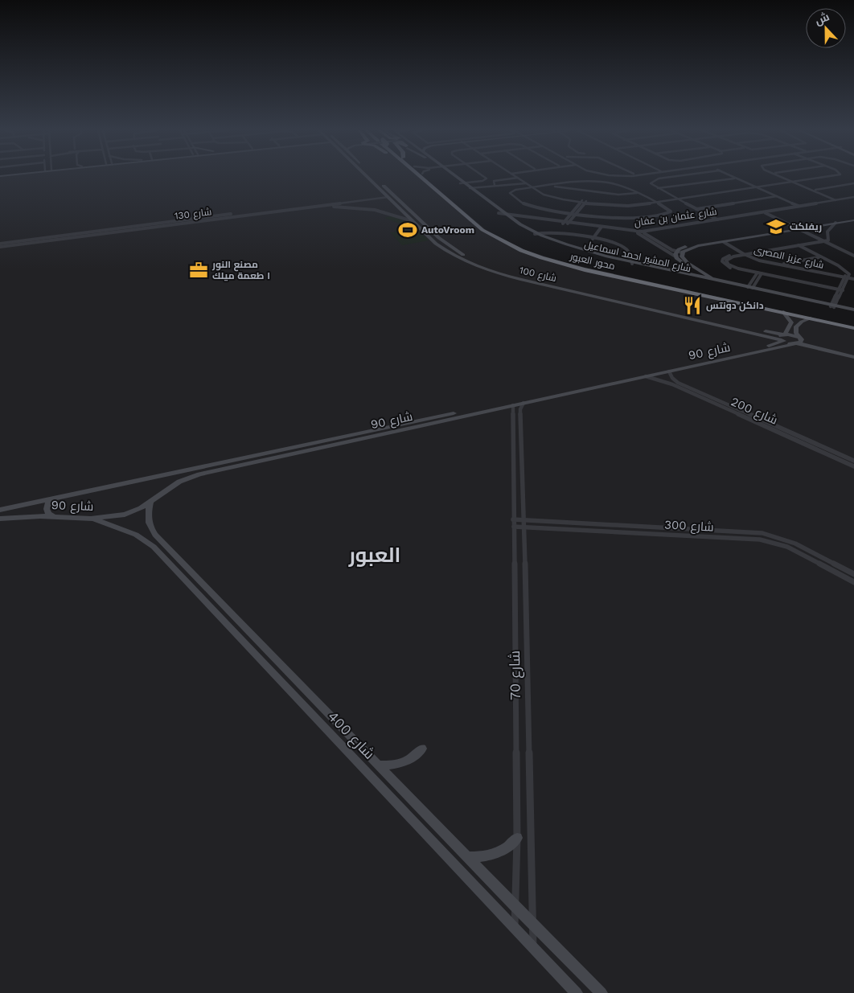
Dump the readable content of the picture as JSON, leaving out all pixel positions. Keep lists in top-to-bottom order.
{
  "streets": {
    "highway": ["محور العبور"],
    "street": [
      "شارع 130",
      "شارع عثمان بن عفان",
      "شارع المشير احمد اسماعيل",
      "شارع عزيز المصرى",
      "شارع 100",
      "شارع 90",
      "شارع 200",
      "شارع 300",
      "شارع 70",
      "شارع 400"
    ]
  },
  "crossings": [
    ["شارع 130", "شارع 100"],
    ["شارع عثمان بن عفان", "شارع المشير احمد اسماعيل"],
    ["شارع 100", "شارع 90"],
    ["شارع 90", "شارع 200"],
    ["شارع 90", "شارع 70"],
    ["شارع 90", "شارع 400"],
    ["شارع 300", "شارع 70"],
    ["شارع 70", "شارع 400"]
  ],
  "districts": ["العبور"],
  "places": {
    "school or university": ["ريفلكت"],
    "sports": ["AutoVroom"],
    "office": ["مصنع النور ١ طعمة ميلك"],
    "restaurant": ["دانكن دونتس"]
  },
  "north": "top"
}
